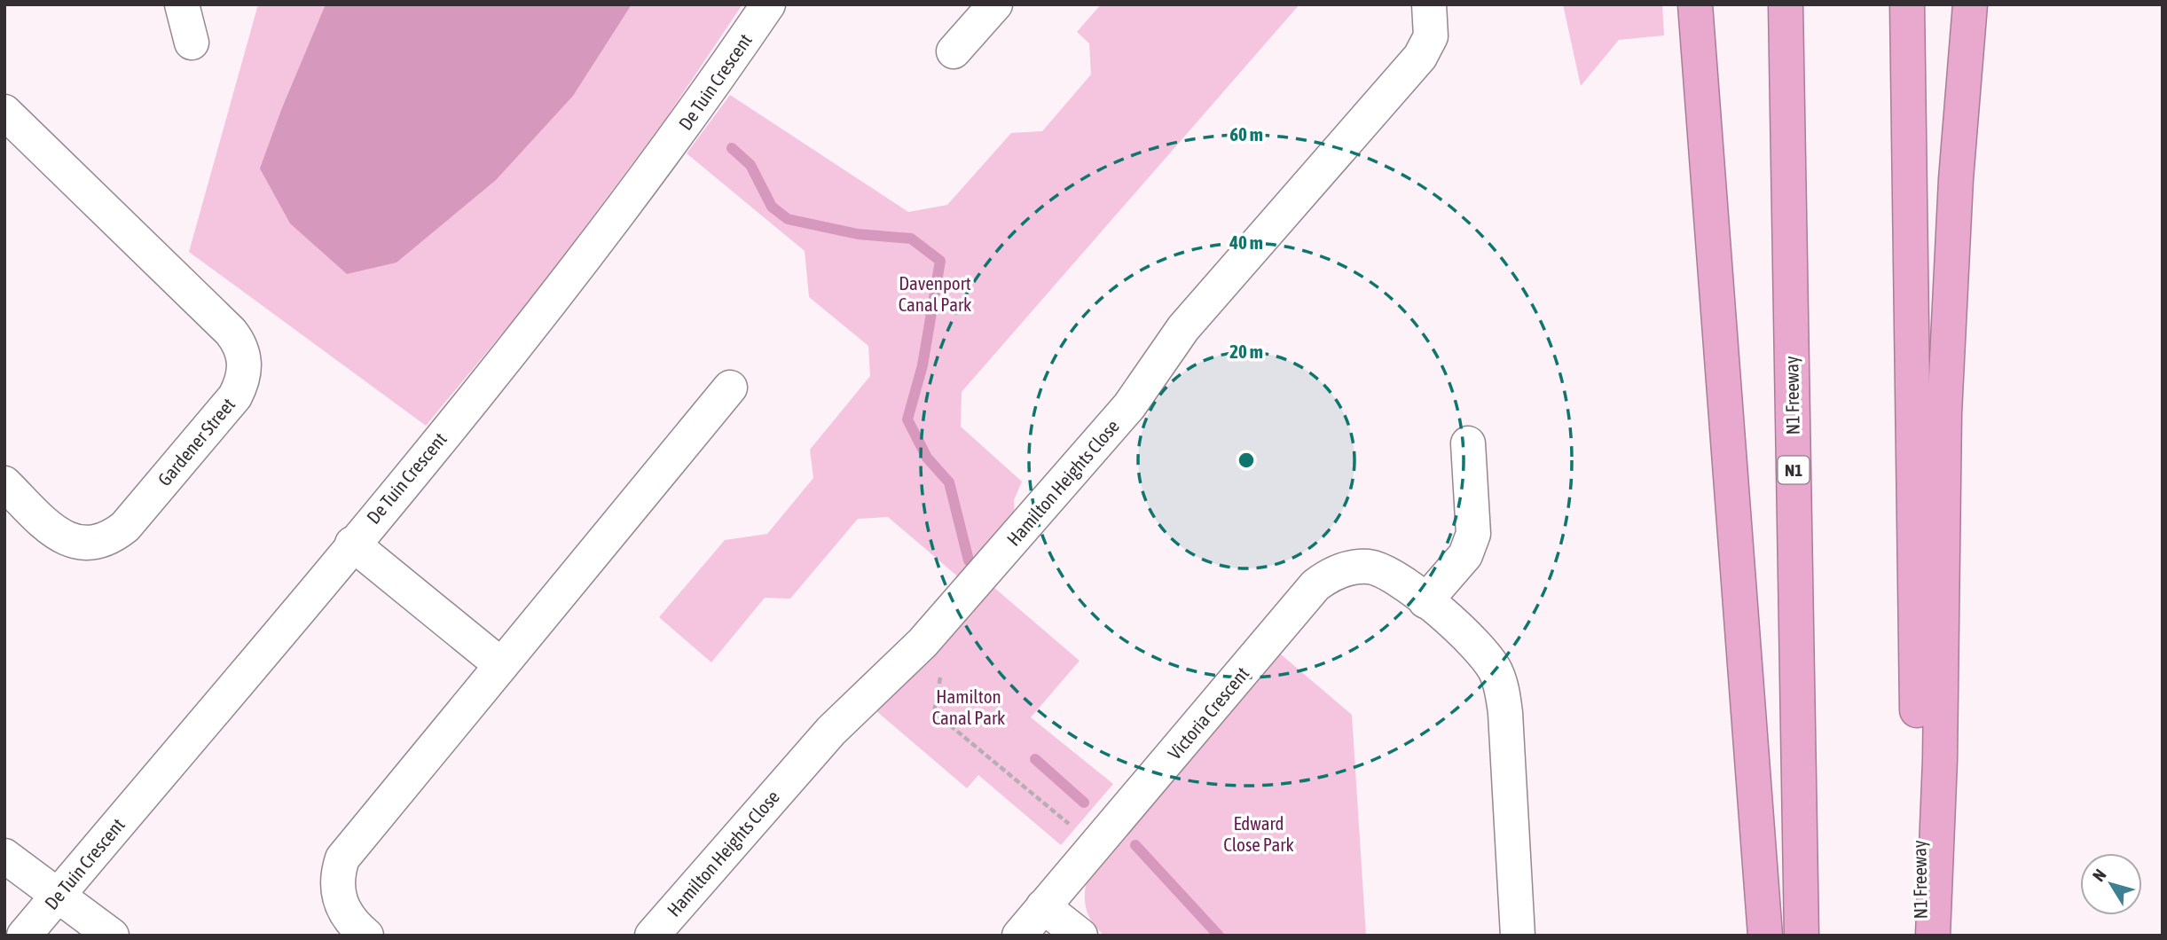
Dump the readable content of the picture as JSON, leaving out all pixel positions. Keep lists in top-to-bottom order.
{
  "streets": {
    "highway": ["N1 Freeway", "N1"],
    "street": [
      "De Tuin Crescent",
      "Gardener Street",
      "Hamilton Heights Close",
      "Victoria Crescent"
    ]
  },
  "parks": ["Davenport Canal Park", "Hamilton Canal Park", "Edward Close Park"],
  "north": "top left",
  "rings": ["60 m", "40 m", "20 m"]
}
